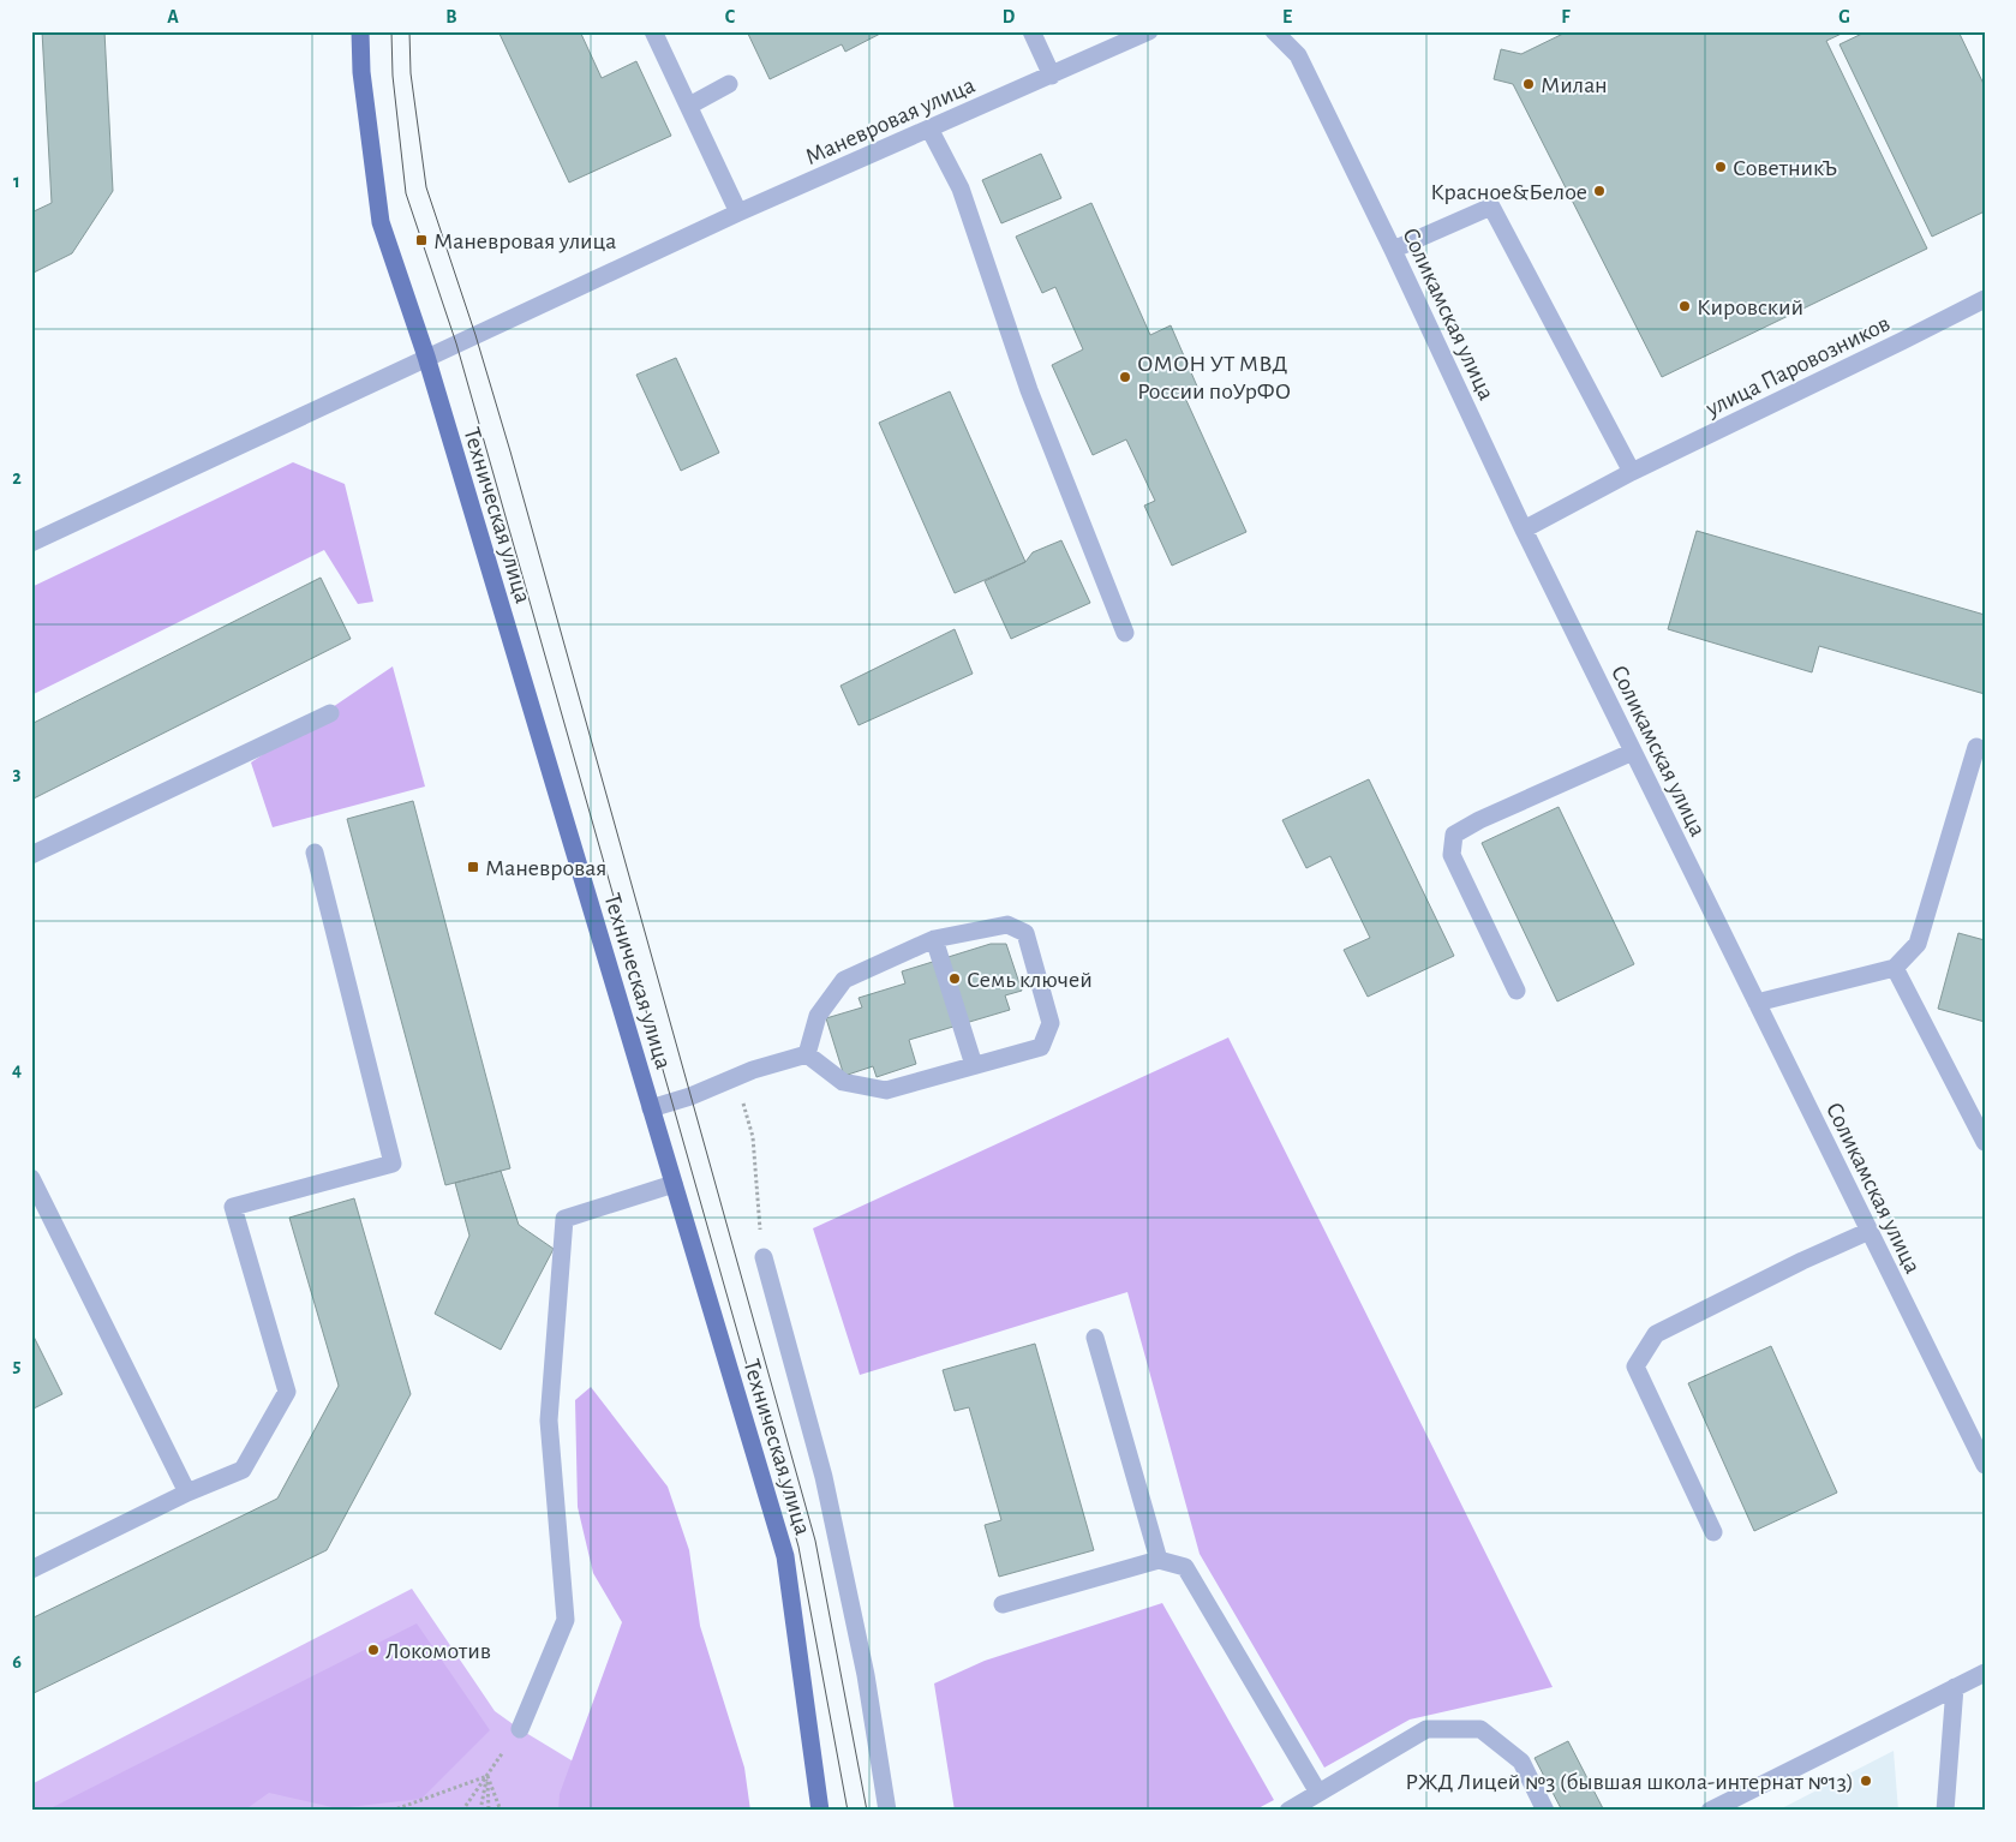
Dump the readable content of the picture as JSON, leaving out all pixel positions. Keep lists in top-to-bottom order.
{
  "streets": {
    "main road": ["Техническая улица"],
    "street": ["Маневровая улица", "Соликамская улица", "улица Паровозников"]
  },
  "crossings": [
    ["Маневровая улица", "Техническая улица"],
    ["Соликамская улица", "улица Паровозников"]
  ],
  "places": {
    "other": [
      "Милан",
      "СоветникЪ",
      "Красное&Белое",
      "Кировский",
      "ОМОН УТ МВД России поУрФО",
      "Семь ключей",
      "Локомотив",
      "РЖД Лицей №3 (бывшая школа-интернат №13)"
    ],
    "transit": ["Маневровая улица", "Маневровая"]
  },
  "grid": {
    "columns": [
      "A",
      "B",
      "C",
      "D",
      "E",
      "F",
      "G"
    ],
    "rows": [
      "1",
      "2",
      "3",
      "4",
      "5",
      "6"
    ]
  }
}
